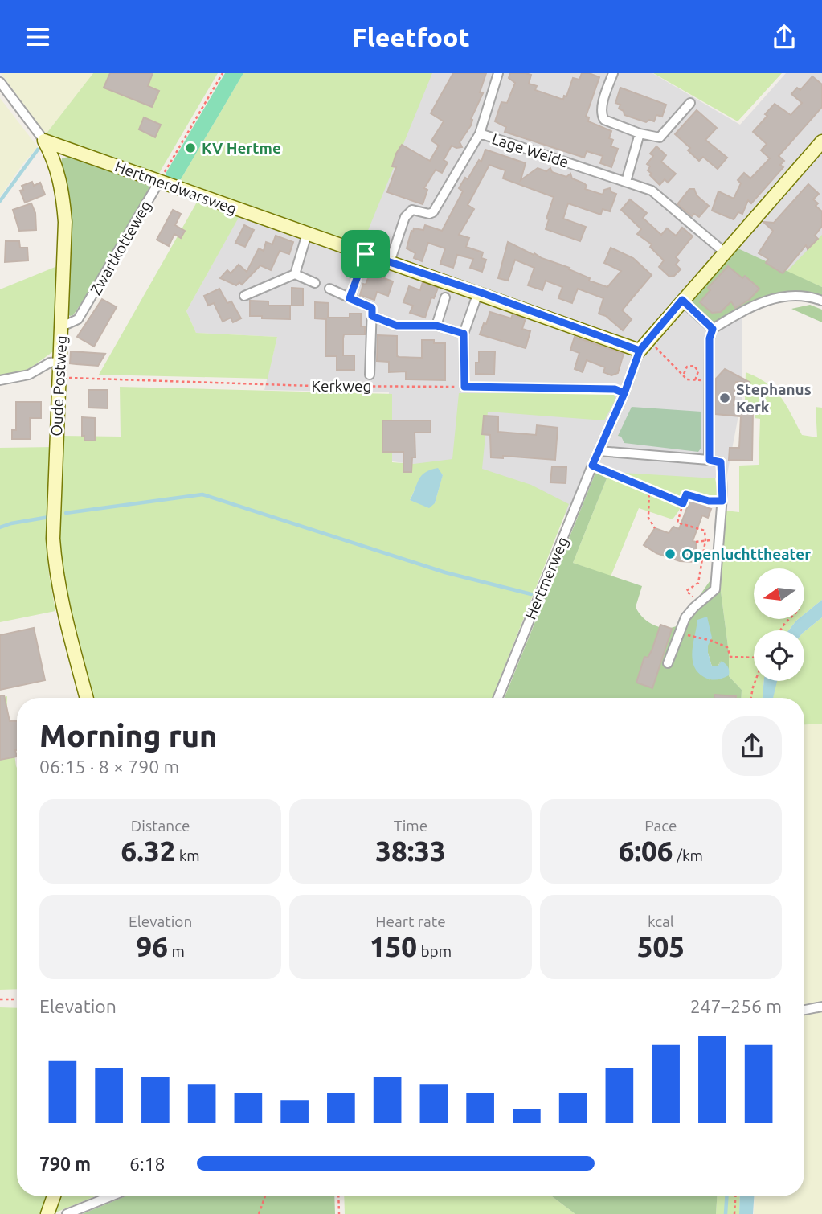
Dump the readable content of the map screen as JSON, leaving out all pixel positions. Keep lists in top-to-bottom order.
{
  "streets": {
    "street": [
      "Lage Weide",
      "Hertmerdwarsweg",
      "Zwartkotteweg",
      "Oude Postweg",
      "Hertmerweg"
    ],
    "path": ["Kerkweg"]
  },
  "crossings": [
    ["Lage Weide", "Hertmerdwarsweg"],
    ["Lage Weide", "Hertmerweg"],
    ["Hertmerdwarsweg", "Zwartkotteweg"],
    ["Hertmerdwarsweg", "Oude Postweg"],
    ["Hertmerdwarsweg", "Hertmerweg"],
    ["Zwartkotteweg", "Oude Postweg"],
    ["Oude Postweg", "Kerkweg"],
    ["Kerkweg", "Hertmerweg"]
  ],
  "places": ["KV Hertme", "Stephanus Kerk", "Openluchttheater"],
  "north": "left",
  "page": {
    "header": "Fleetfoot",
    "heading": ["Morning run", "06:15 · 8 × 790 m"],
    "stats": [
      ["Distance", "6.32 km"],
      ["Time", "38:33"],
      ["Pace", "6:06 /km"],
      ["Elevation", "96 m"],
      ["Heart rate", "150 bpm"],
      ["kcal", "505"]
    ],
    "chart": ["Elevation", "247–256 m"],
    "list": [
      {
        "name": "790 m",
        "note": "6:18"
      }
    ]
  }
}
